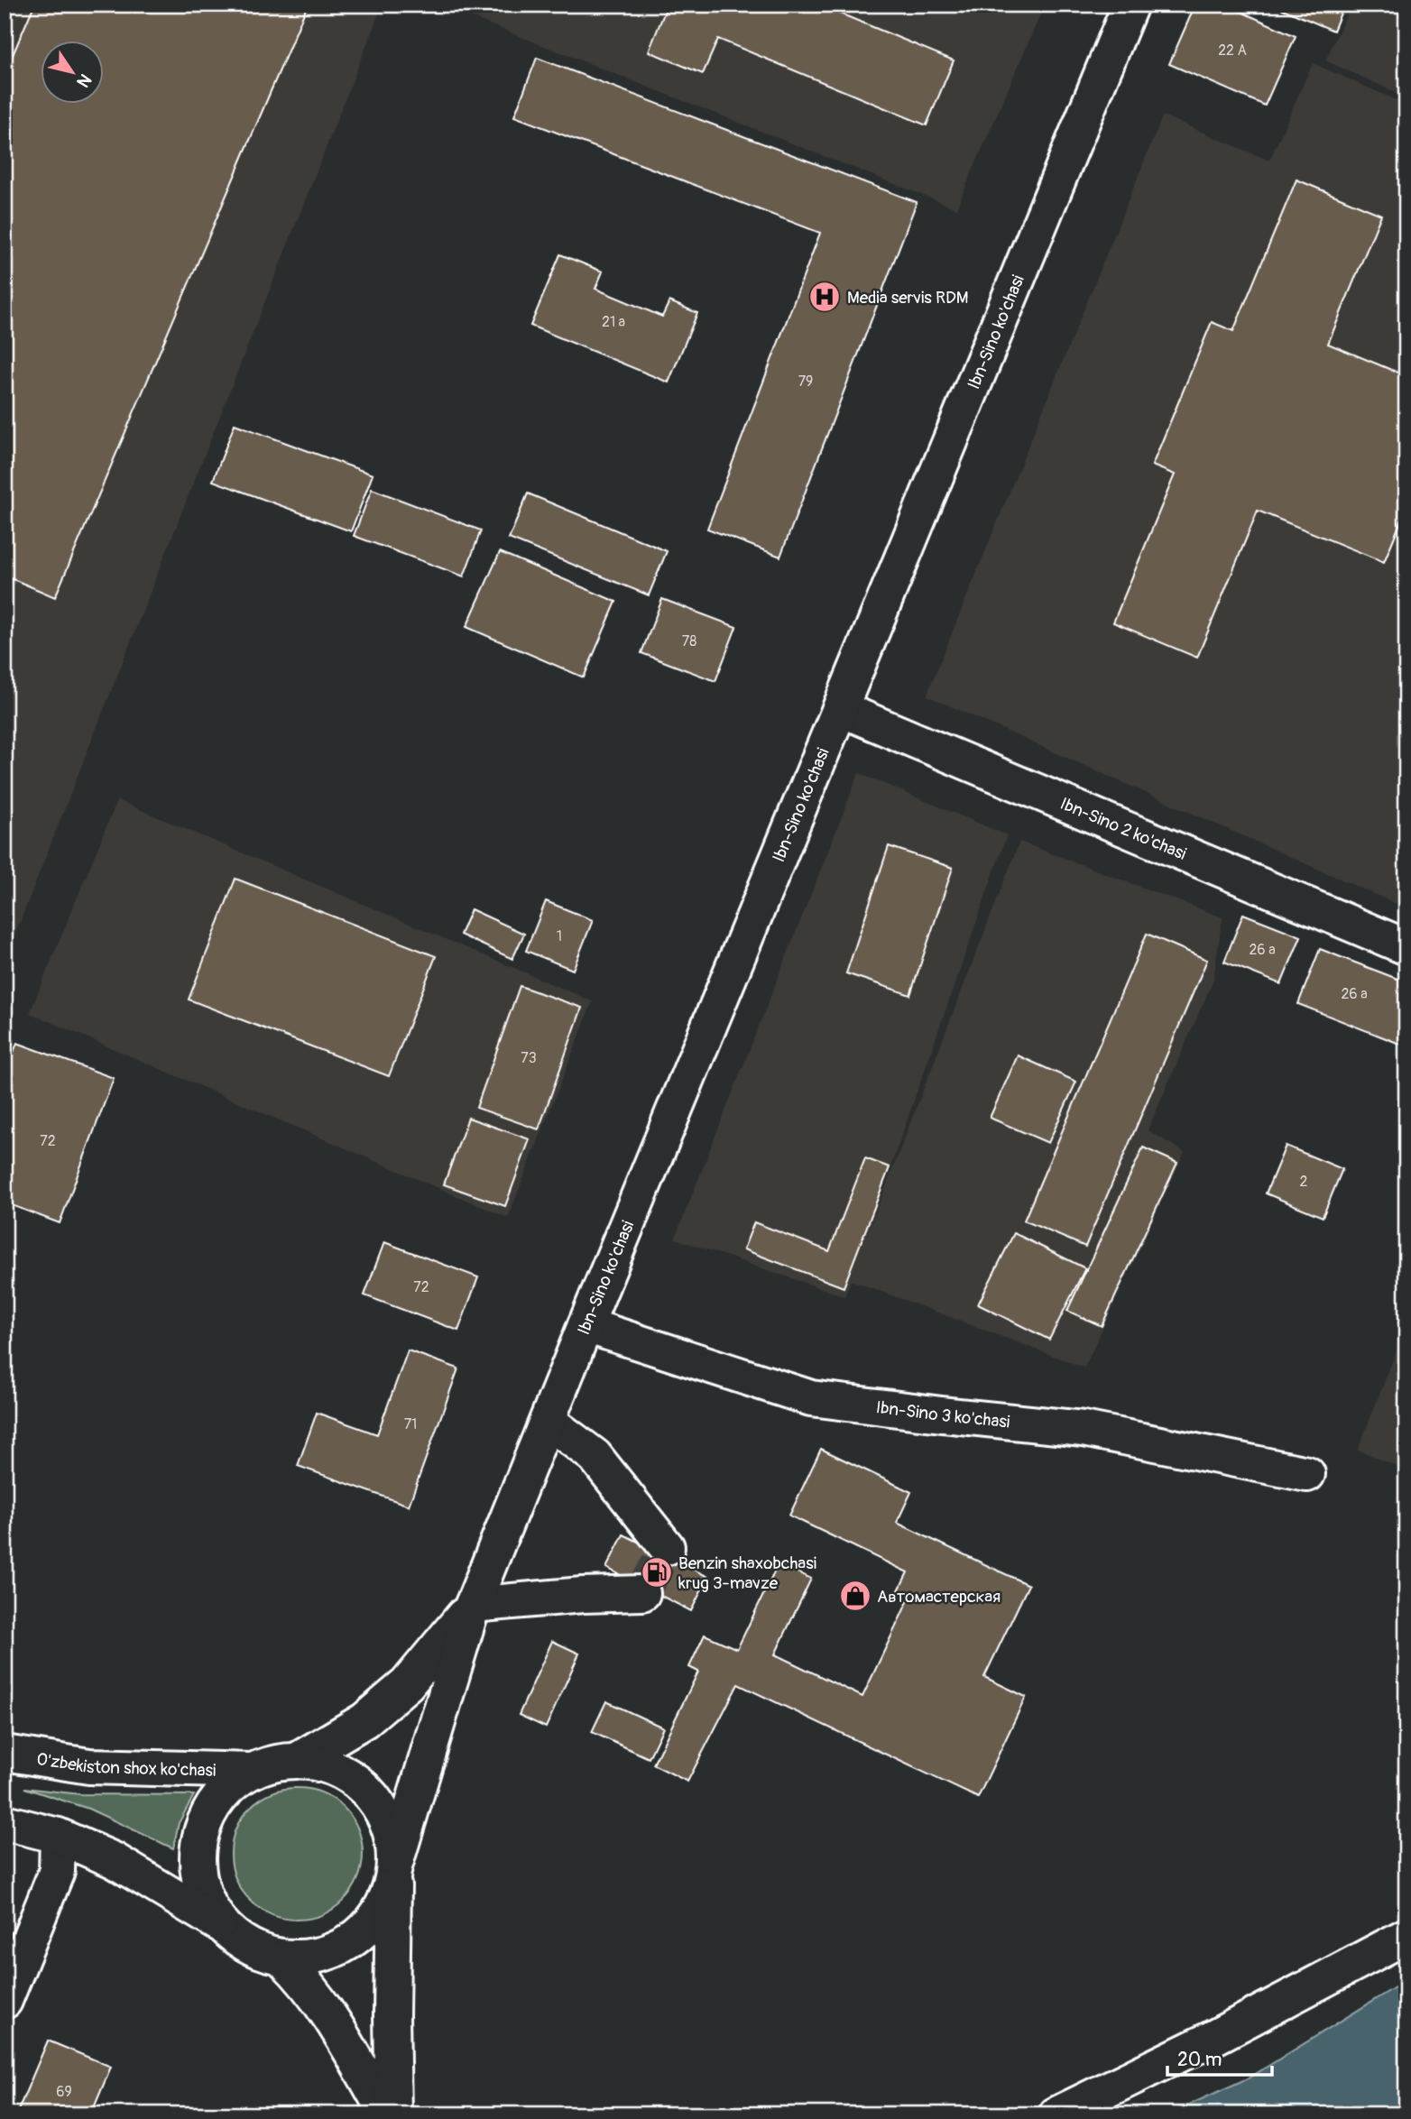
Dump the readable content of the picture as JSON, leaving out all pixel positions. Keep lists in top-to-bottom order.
{
  "streets": {
    "main road": [
      "Ibn-Sino ko'chasi",
      "Ibn-Sino 2 ko'chasi",
      "Ibn-Sino 3 ko'chasi",
      "O'zbekiston shox ko'chasi"
    ]
  },
  "crossings": [
    ["Ibn-Sino ko'chasi", "Ibn-Sino 2 ko'chasi"],
    ["Ibn-Sino ko'chasi", "Ibn-Sino 3 ko'chasi"]
  ],
  "places": {
    "hospital": ["Media servis RDM"],
    "fuel station": ["Benzin shaxobchasi krug 3-mavze"],
    "shop": ["Автомастерская"]
  },
  "house_numbers": [
    "22 А",
    "21 а",
    "79",
    "78",
    "1",
    "26 а",
    "26 а",
    "73",
    "72",
    "2",
    "72",
    "71",
    "69"
  ],
  "scale_bar": "20 m",
  "north": "bottom right"
}
